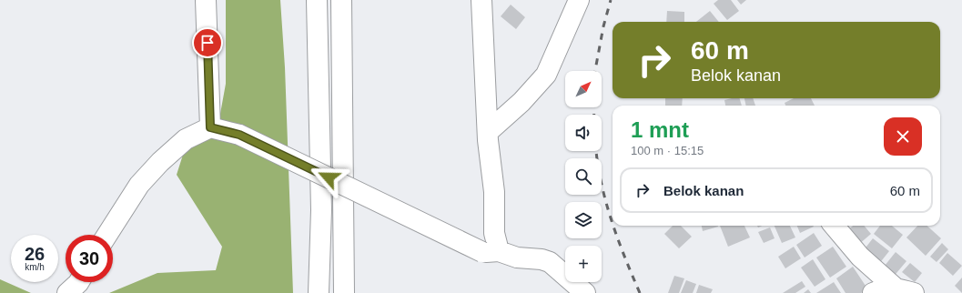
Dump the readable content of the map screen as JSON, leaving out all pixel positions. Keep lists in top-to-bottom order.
{
  "north": "top right",
  "page": {
    "turn": ["60 m", "Belok kanan"],
    "map_buttons": "+",
    "heading": ["1 mnt", "100 m · 15:15"],
    "list": [
      {
        "name": "Belok kanan",
        "value": "60 m"
      }
    ],
    "speed": "26 km/h",
    "limit": "30"
  }
}
